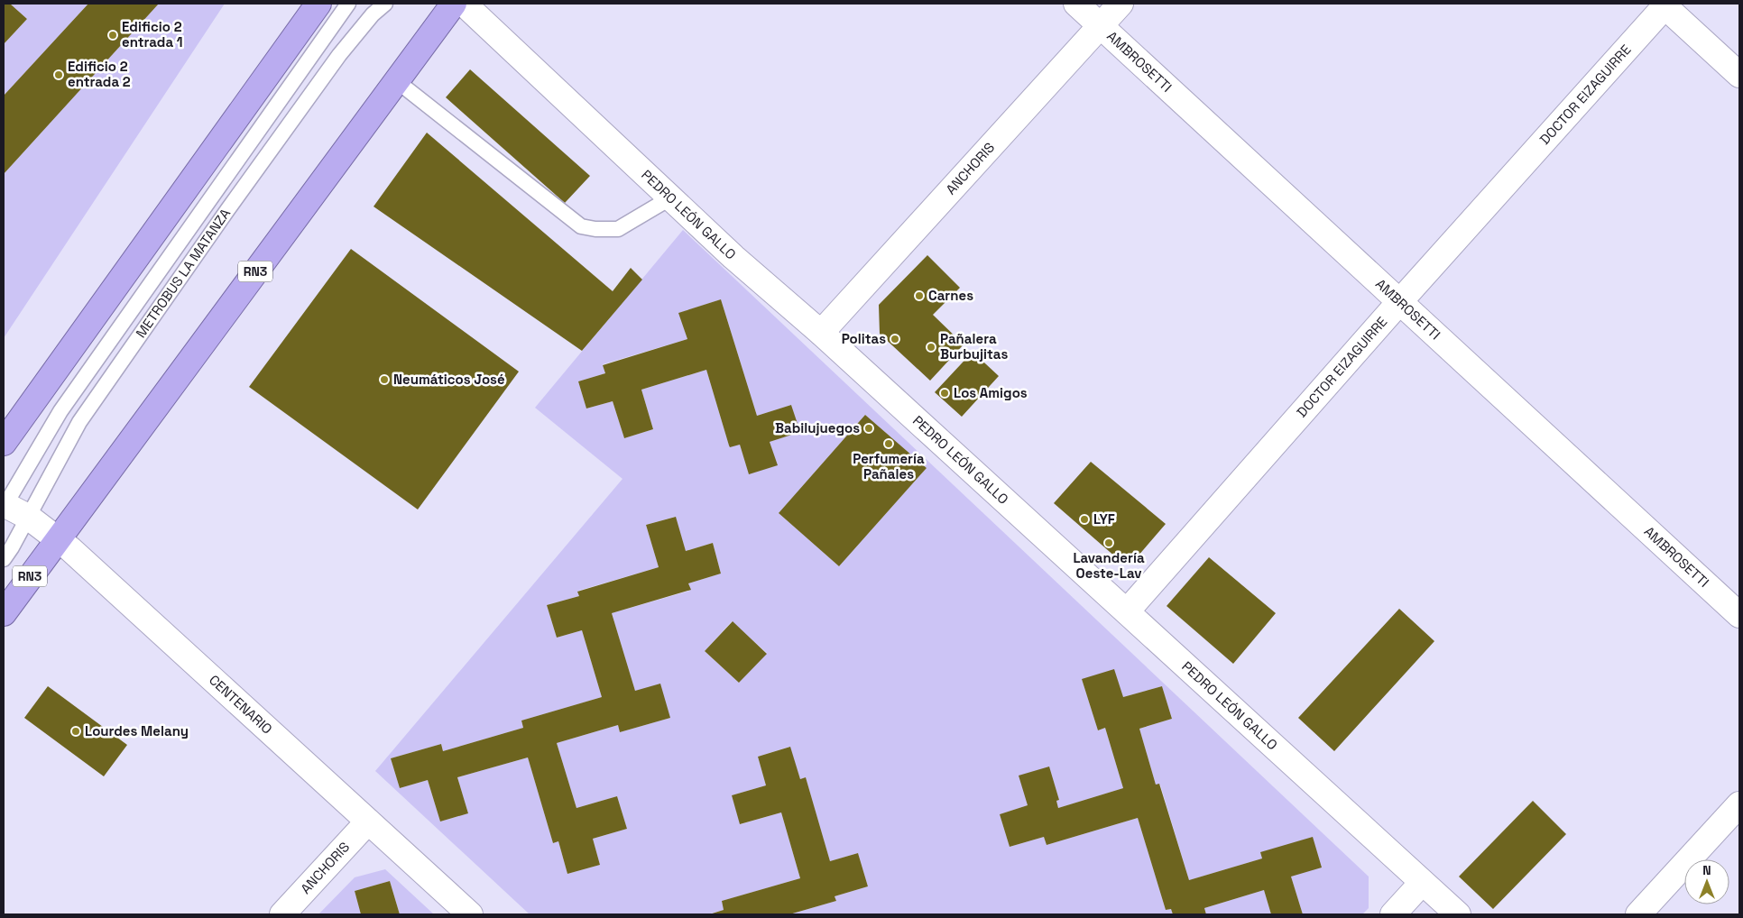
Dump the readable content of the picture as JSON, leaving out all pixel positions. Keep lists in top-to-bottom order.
{
  "streets": {
    "highway": ["RN3"],
    "street": [
      "AMBROSETTI",
      "DOCTOR EIZAGUIRRE",
      "ANCHORIS",
      "PEDRO LEÓN GALLO",
      "CENTENARIO"
    ],
    "lane": ["METROBUS LA MATANZA"]
  },
  "crossings": [
    ["AMBROSETTI", "DOCTOR EIZAGUIRRE"],
    ["AMBROSETTI", "ANCHORIS"],
    ["DOCTOR EIZAGUIRRE", "PEDRO LEÓN GALLO"],
    ["ANCHORIS", "PEDRO LEÓN GALLO"],
    ["ANCHORIS", "CENTENARIO"],
    ["RN3", "CENTENARIO"],
    ["METROBUS LA MATANZA", "CENTENARIO"]
  ],
  "places": [
    "Edificio 2 entrada 1",
    "Edificio 2 entrada 2",
    "Carnes",
    "Politas",
    "Pañalera Burbujitas",
    "Neumáticos José",
    "Los Amigos",
    "Babilujuegos",
    "Perfumería Pañales",
    "LYF",
    "Lavandería Oeste-Lav",
    "Lourdes Melany"
  ],
  "north": "top"
}
